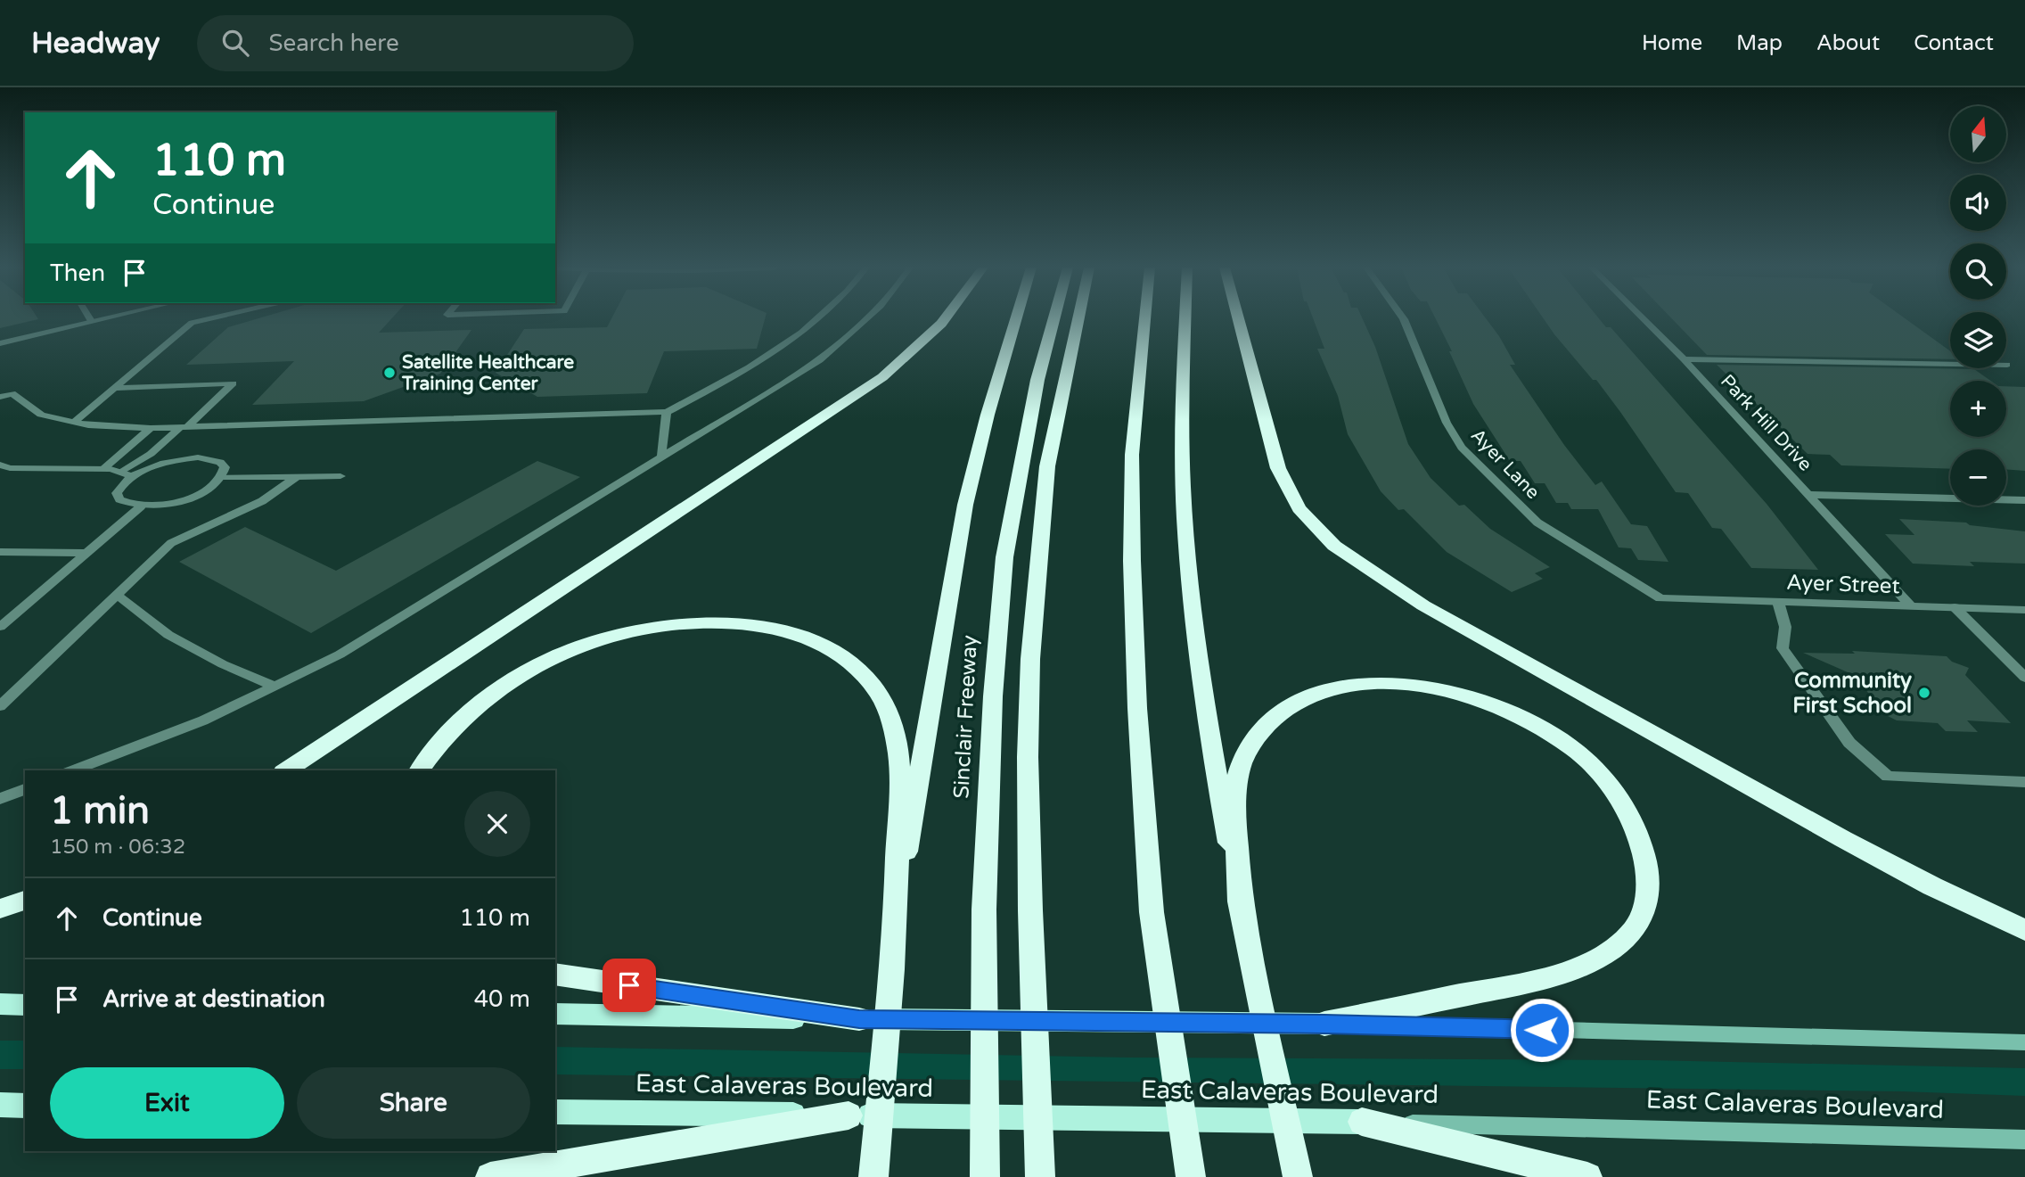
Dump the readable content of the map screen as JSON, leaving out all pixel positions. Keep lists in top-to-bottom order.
{
  "streets": {
    "highway": ["Sinclair Freeway", "East Calaveras Boulevard"],
    "street": ["Park Hill Drive", "Ayer Lane", "Ayer Street"]
  },
  "crossings": [
    ["Park Hill Drive", "Ayer Street"],
    ["Ayer Lane", "Ayer Street"]
  ],
  "places": ["Satellite Healthcare Training Center", "Community First School"],
  "north": "top",
  "page": {
    "header": "Headway",
    "search": "Search here",
    "nav": [
      "Home",
      "Map",
      "About",
      "Contact"
    ],
    "map_buttons": ["+", "−"],
    "turn": ["110 m", "Continue"],
    "then": "Then",
    "heading": ["1 min", "150 m · 06:32"],
    "list": [
      {
        "name": "Continue",
        "value": "110 m"
      },
      {
        "name": "Arrive at destination",
        "value": "40 m"
      }
    ],
    "buttons": ["Exit", "Share"]
  }
}
